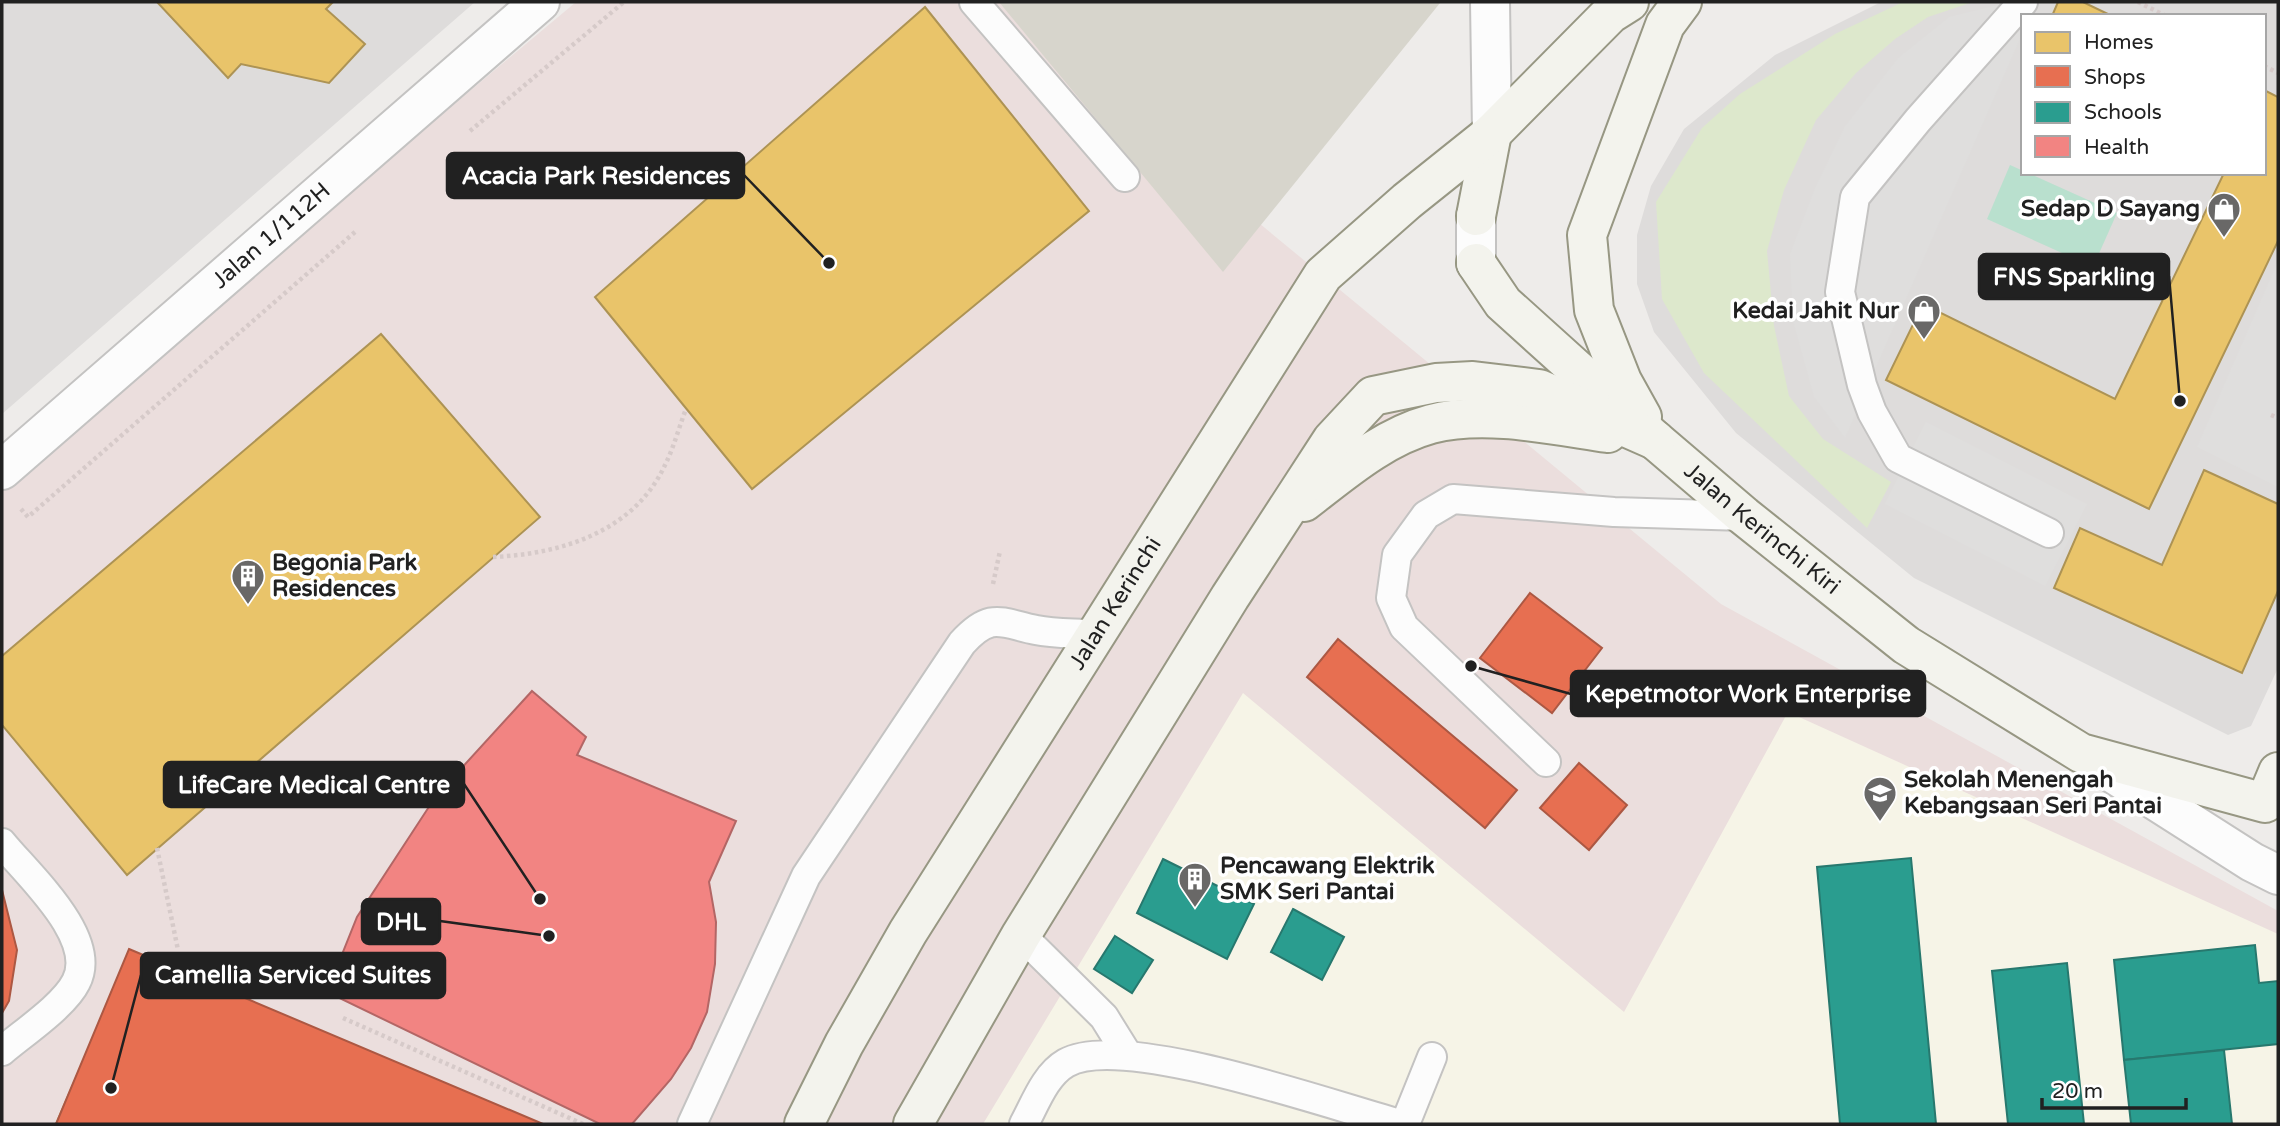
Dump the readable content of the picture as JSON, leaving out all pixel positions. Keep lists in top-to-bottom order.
{
  "streets": {
    "main road": ["Jalan Kerinchi Kiri", "Jalan Kerinchi"],
    "street": ["Jalan 1/112H"]
  },
  "places": {
    "shop": ["Sedap D Sayang", "Kedai Jahit Nur"],
    "other": [
      "Acacia Park Residences",
      "FNS Sparkling",
      "Kepetmotor Work Enterprise",
      "LifeCare Medical Centre",
      "DHL",
      "Camellia Serviced Suites"
    ],
    "building": ["Begonia Park Residences", "Pencawang Elektrik SMK Seri Pantai"],
    "school or university": ["Sekolah Menengah Kebangsaan Seri Pantai"]
  },
  "legend": [
    "Homes",
    "Shops",
    "Schools",
    "Health"
  ],
  "scale_bar": "20 m"
}
